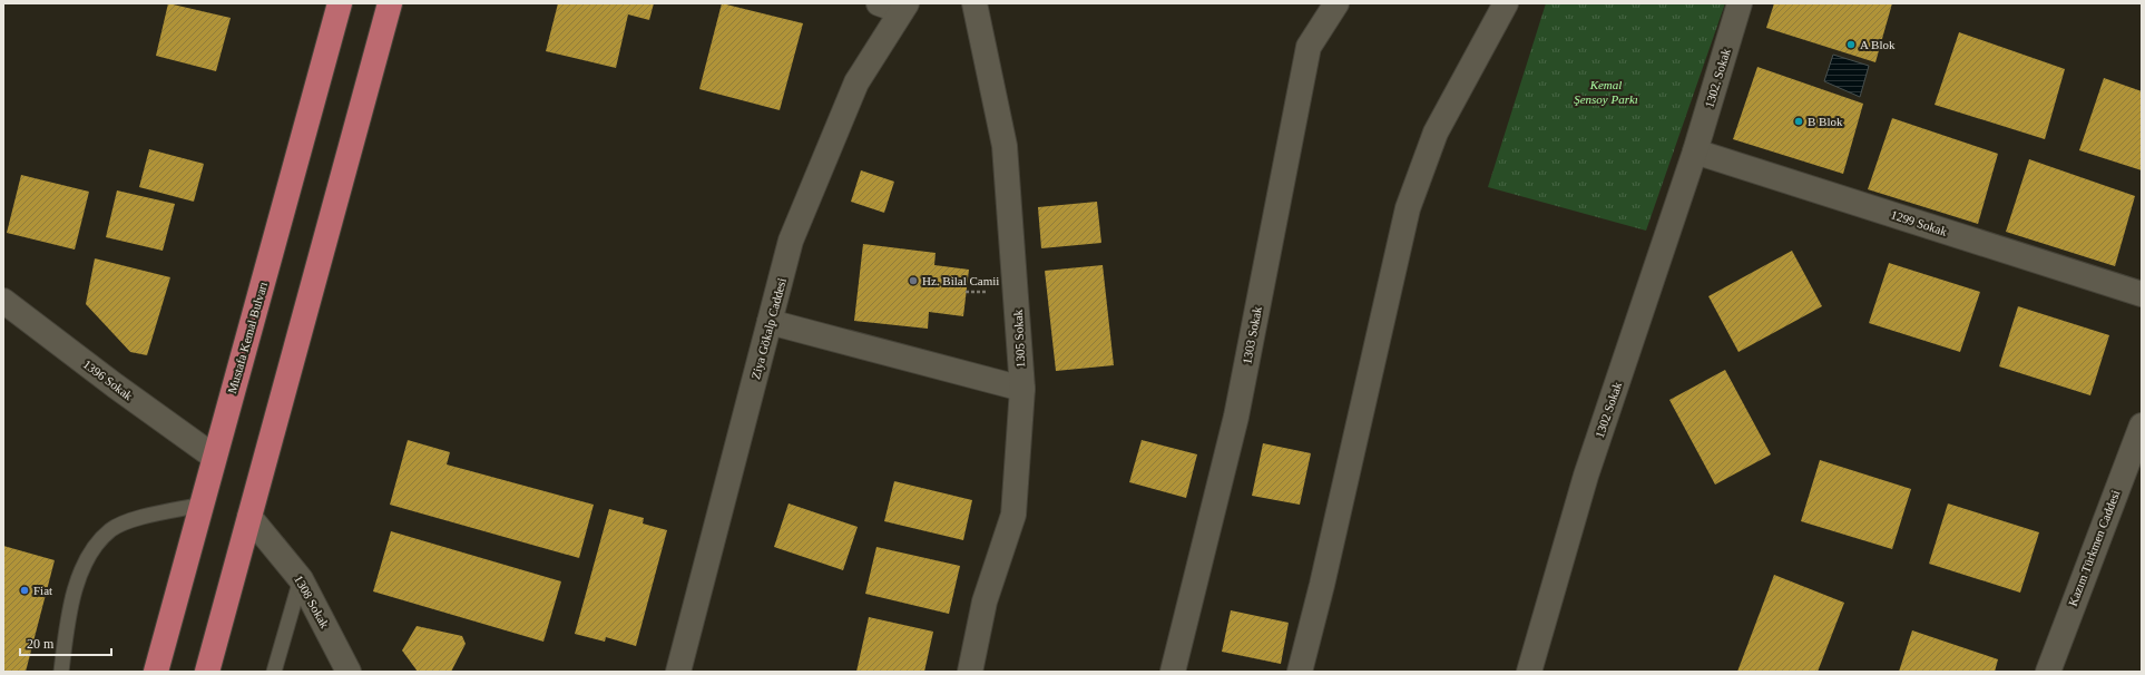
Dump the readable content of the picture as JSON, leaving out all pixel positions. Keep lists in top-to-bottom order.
{
  "streets": {
    "highway": ["Mustafa Kemal Bulvarı"],
    "street": [
      "1302. Sokak",
      "1299 Sokak",
      "Ziya Gökalp Caddesi",
      "1303 Sokak",
      "1305 Sokak",
      "1396 Sokak",
      "1302 Sokak",
      "Kazım Türkmen Caddesi",
      "1308 Sokak"
    ]
  },
  "crossings": [
    ["1302. Sokak", "1299 Sokak"],
    ["1302. Sokak", "1302 Sokak"],
    ["1299 Sokak", "1302 Sokak"],
    ["Mustafa Kemal Bulvarı", "1396 Sokak"]
  ],
  "parks": ["Kemal Şensoy Parkı"],
  "places": [
    "A Blok",
    "B Blok",
    "Hz. Bilal Camii",
    "Fiat"
  ],
  "scale_bar": "20 m"
}
